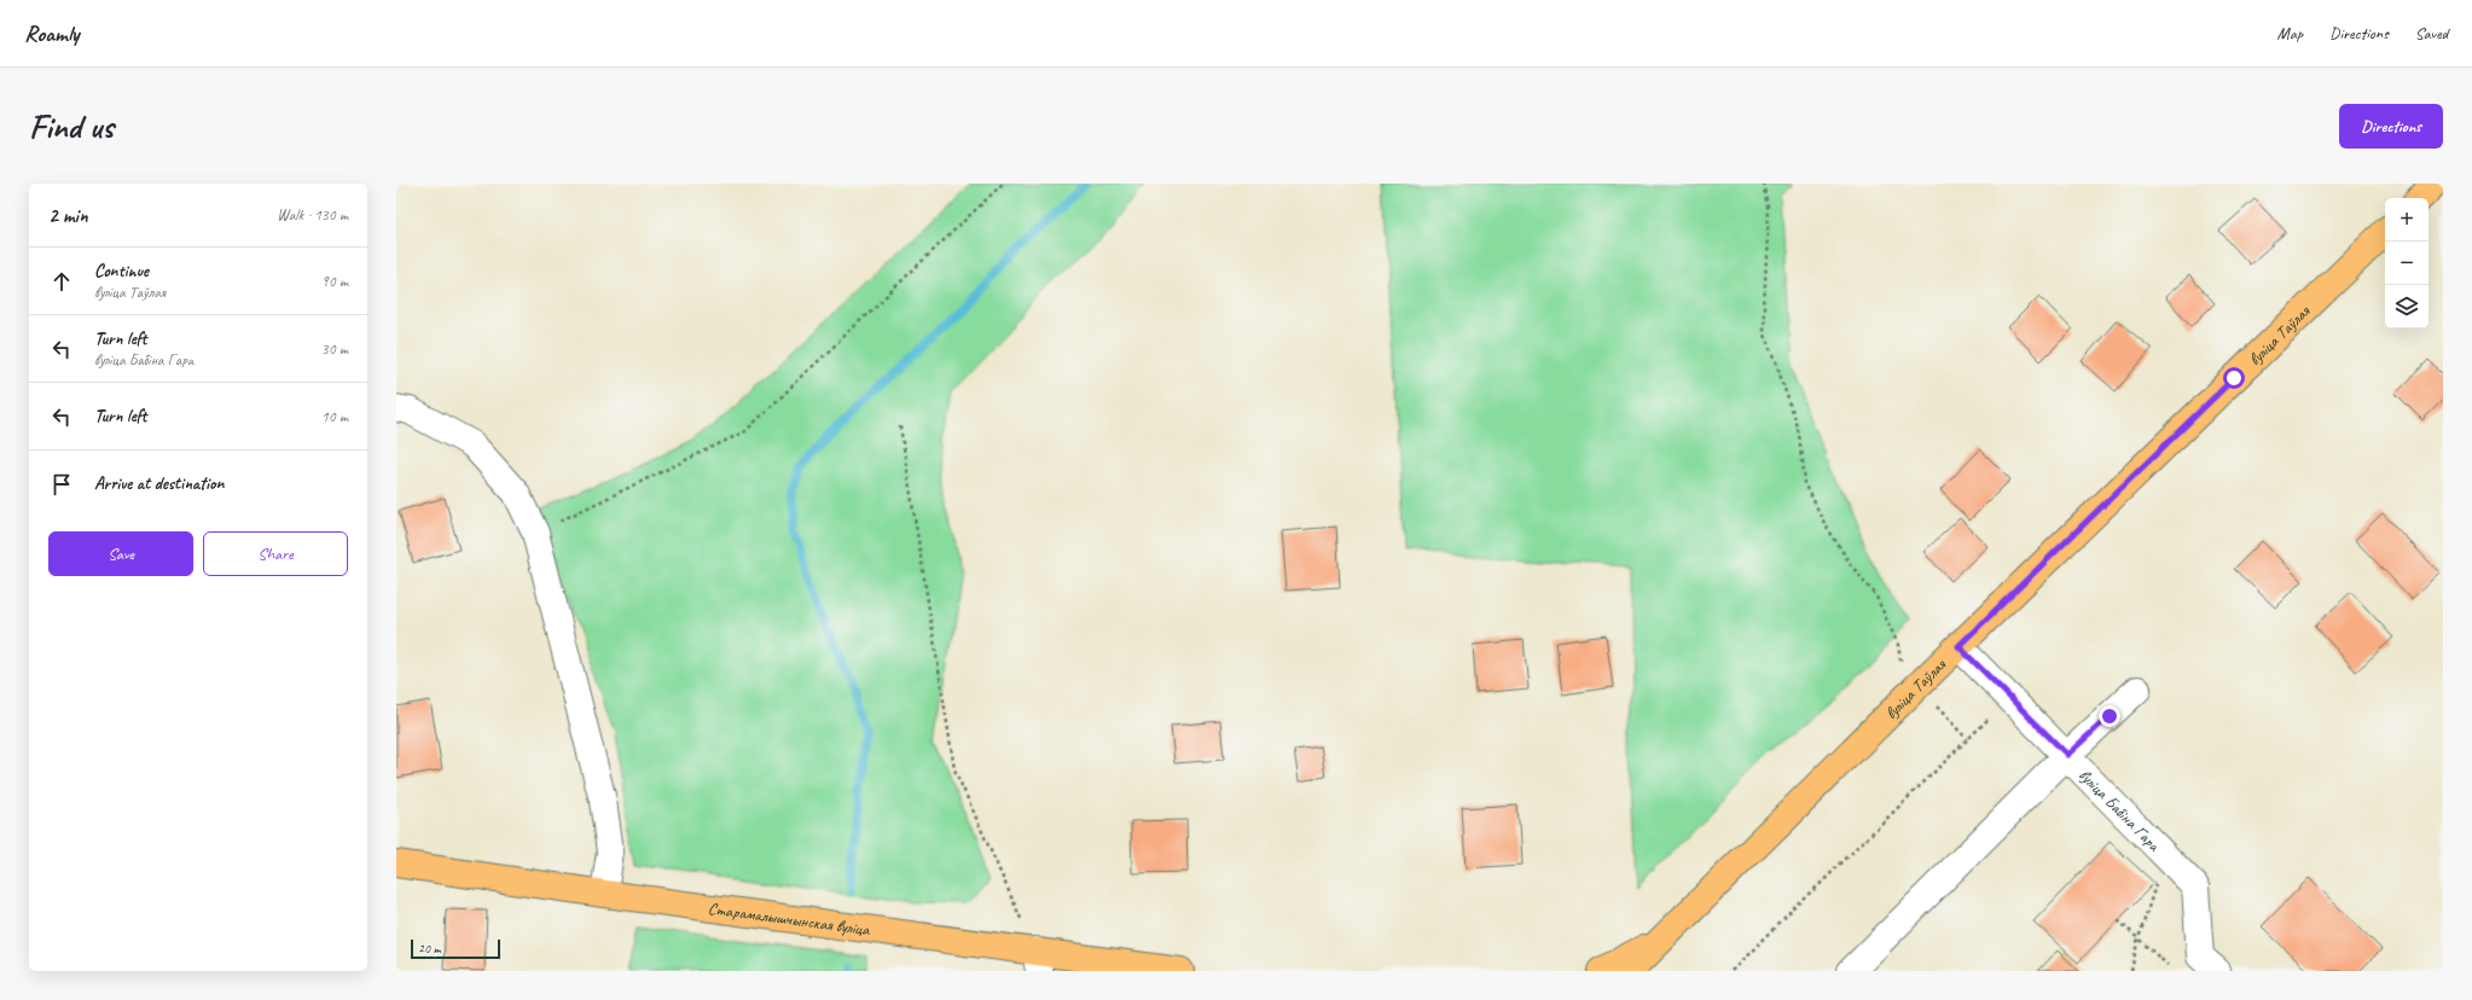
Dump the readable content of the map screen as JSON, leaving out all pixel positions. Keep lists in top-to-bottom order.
{
  "streets": {
    "main road": ["вуліца Таўлая", "Старамалышчынская вуліца"],
    "street": ["вуліца Бабіна Гара"]
  },
  "crossings": [
    ["вуліца Таўлая", "вуліца Бабіна Гара"]
  ],
  "scale_bar": "20 m",
  "page": {
    "header": "Roamly",
    "nav": ["Map", "Directions", "Saved"],
    "buttons": [
      "Directions",
      ["Save", "Share"]
    ],
    "title": "Find us",
    "heading": ["2 min", "Walk · 130 m"],
    "map_buttons": ["+", "−"],
    "list": [
      ["Continue", "вуліца Таўлая", "90 m"],
      ["Turn left", "вуліца Бабіна Гара", "30 m"],
      ["Turn left", "10 m"],
      "Arrive at destination"
    ],
    "scale": "20 m"
  }
}
